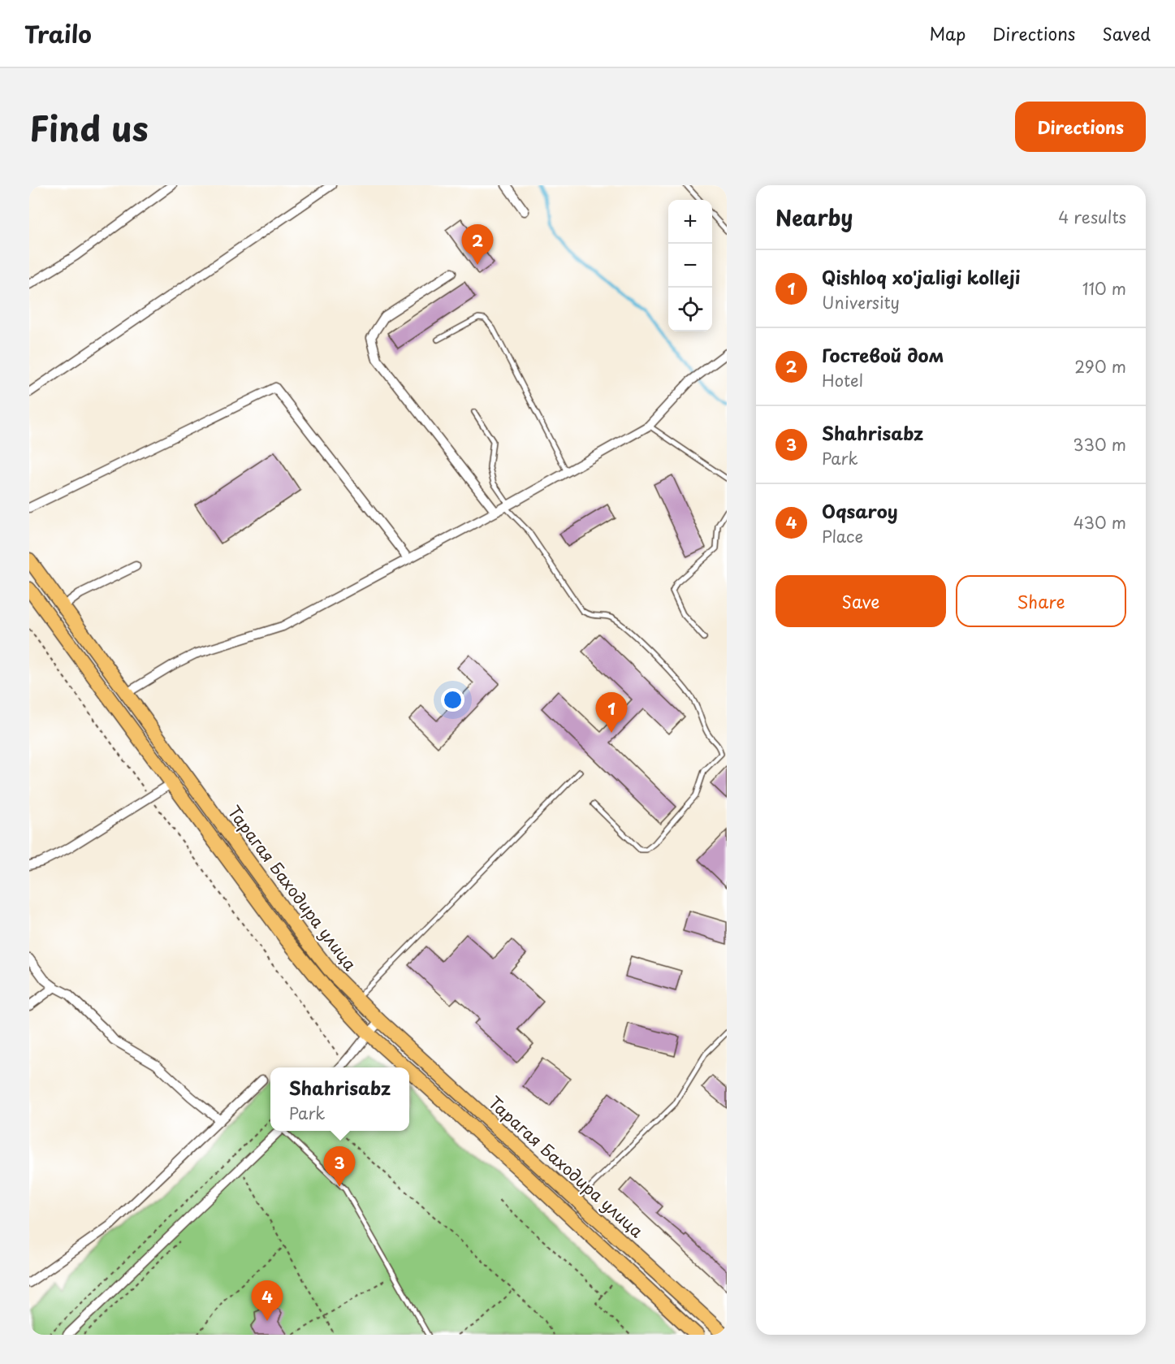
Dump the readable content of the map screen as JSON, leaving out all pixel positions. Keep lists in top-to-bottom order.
{
  "streets": {
    "main road": ["Тарагая Баходира улица"]
  },
  "page": {
    "header": "Trailo",
    "nav": ["Map", "Directions", "Saved"],
    "title": "Find us",
    "buttons": [
      "Directions",
      ["Save", "Share"]
    ],
    "heading": ["Nearby", "4 results"],
    "map_buttons": ["+", "−"],
    "pins": [
      "2",
      "1",
      "3",
      "4"
    ],
    "list": [
      {
        "mark": "1",
        "name": "Qishloq xo'jaligi kolleji",
        "note": "University",
        "value": "110 m"
      },
      {
        "mark": "2",
        "name": "Гостевой дом",
        "note": "Hotel",
        "value": "290 m"
      },
      {
        "mark": "3",
        "name": "Shahrisabz",
        "note": "Park",
        "value": "330 m"
      },
      {
        "mark": "4",
        "name": "Oqsaroy",
        "note": "Place",
        "value": "430 m"
      }
    ],
    "popup": ["Shahrisabz", "Park"]
  }
}
